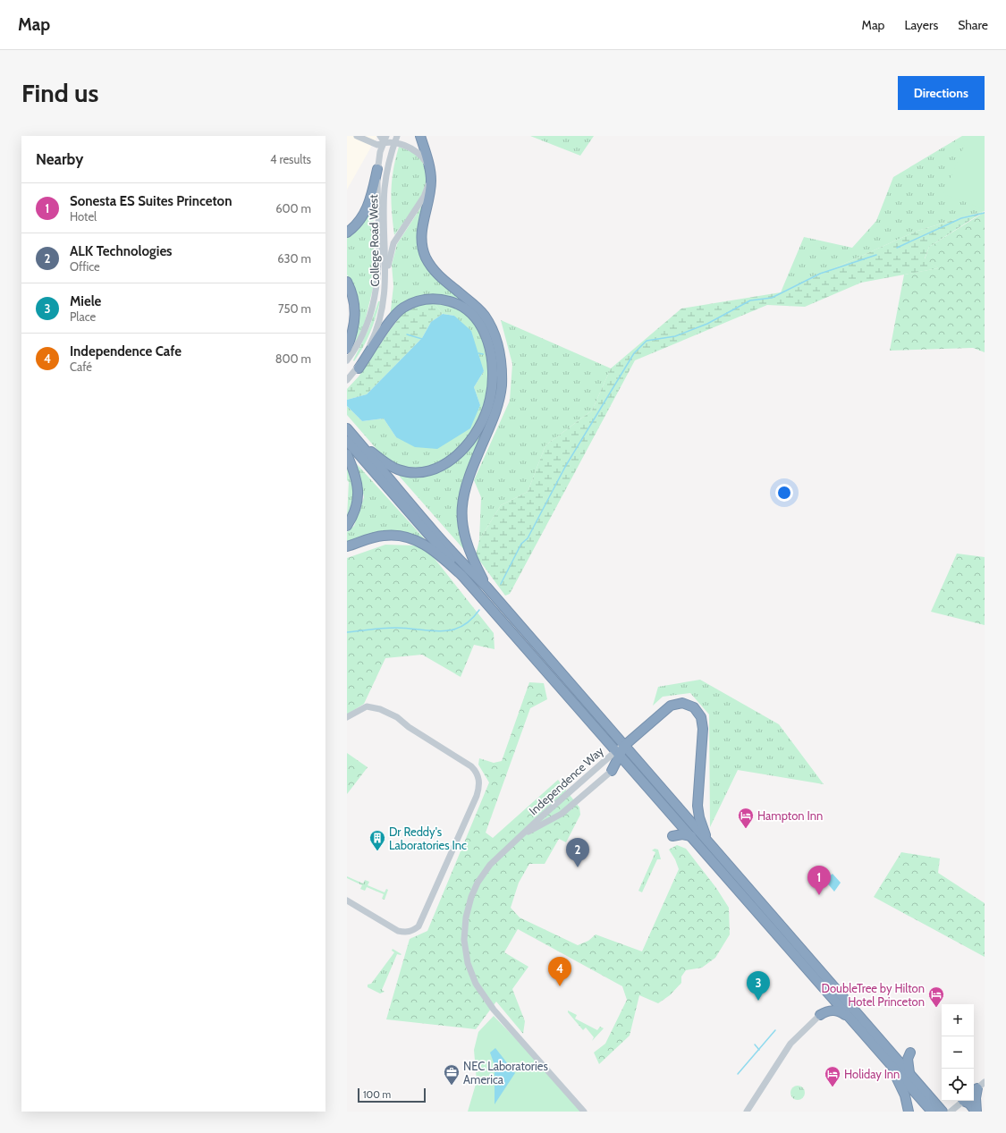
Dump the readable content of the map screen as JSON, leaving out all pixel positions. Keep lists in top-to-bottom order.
{
  "streets": {
    "street": ["College Road West", "Independence Way"]
  },
  "places": {
    "hotel": ["Hampton Inn", "DoubleTree by Hilton Hotel Princeton", "Holiday Inn"],
    "building": ["Dr Reddy's Laboratories Inc"],
    "office": ["NEC Laboratories America"]
  },
  "scale_bar": "100 m",
  "page": {
    "header": "Map",
    "nav": ["Map", "Layers", "Share"],
    "buttons": "Directions",
    "title": "Find us",
    "heading": ["Nearby", "4 results"],
    "list": [
      {
        "mark": "1",
        "name": "Sonesta ES Suites Princeton",
        "note": "Hotel",
        "value": "600 m"
      },
      {
        "mark": "2",
        "name": "ALK Technologies",
        "note": "Office",
        "value": "630 m"
      },
      {
        "mark": "3",
        "name": "Miele",
        "note": "Place",
        "value": "750 m"
      },
      {
        "mark": "4",
        "name": "Independence Cafe",
        "note": "Café",
        "value": "800 m"
      }
    ],
    "pins": [
      "2",
      "1",
      "4",
      "3"
    ],
    "map_buttons": ["+", "−"],
    "scale": "100 m"
  }
}
